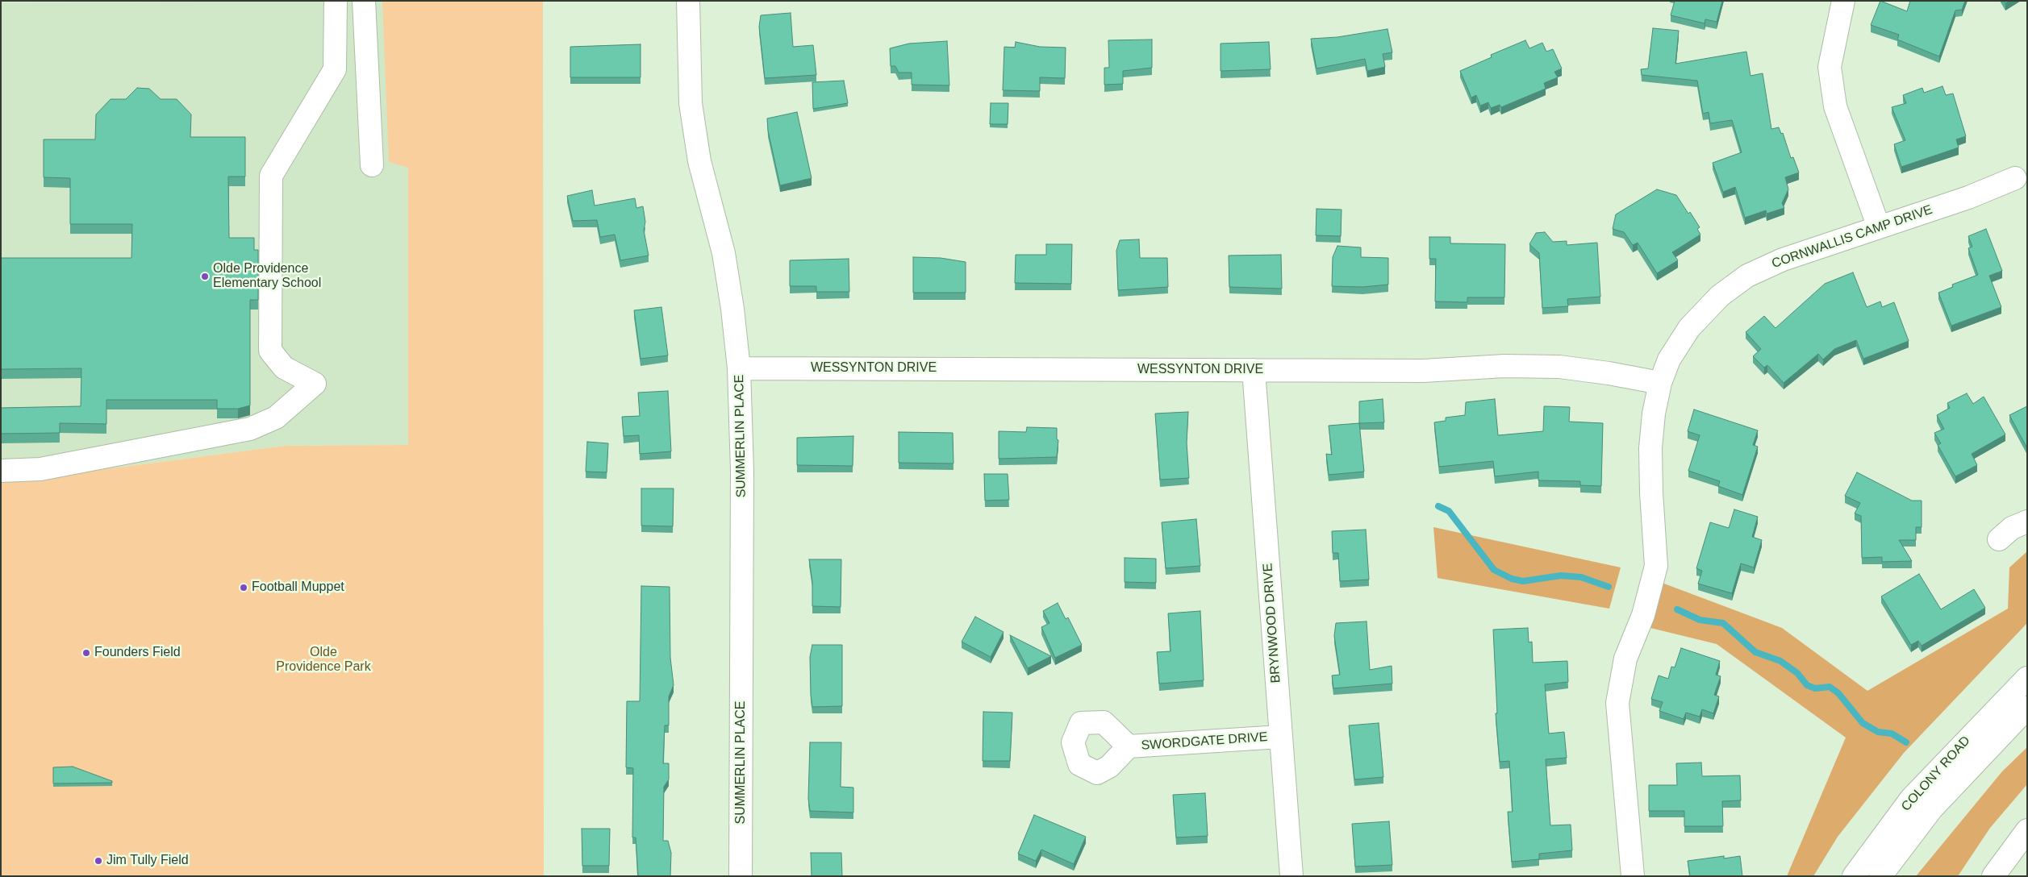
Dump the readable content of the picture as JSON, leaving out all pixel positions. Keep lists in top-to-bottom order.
{
  "streets": {
    "street": [
      "CORNWALLIS CAMP DRIVE",
      "WESSYNTON DRIVE",
      "SUMMERLIN PLACE",
      "BRYNWOOD DRIVE",
      "SWORDGATE DRIVE",
      "COLONY ROAD"
    ]
  },
  "crossings": [
    ["CORNWALLIS CAMP DRIVE", "WESSYNTON DRIVE"],
    ["WESSYNTON DRIVE", "SUMMERLIN PLACE"],
    ["WESSYNTON DRIVE", "BRYNWOOD DRIVE"],
    ["BRYNWOOD DRIVE", "SWORDGATE DRIVE"]
  ],
  "parks": ["Olde Providence Park"],
  "places": [
    "Olde Providence Elementary School",
    "Football Muppet",
    "Founders Field",
    "Jim Tully Field"
  ]
}
